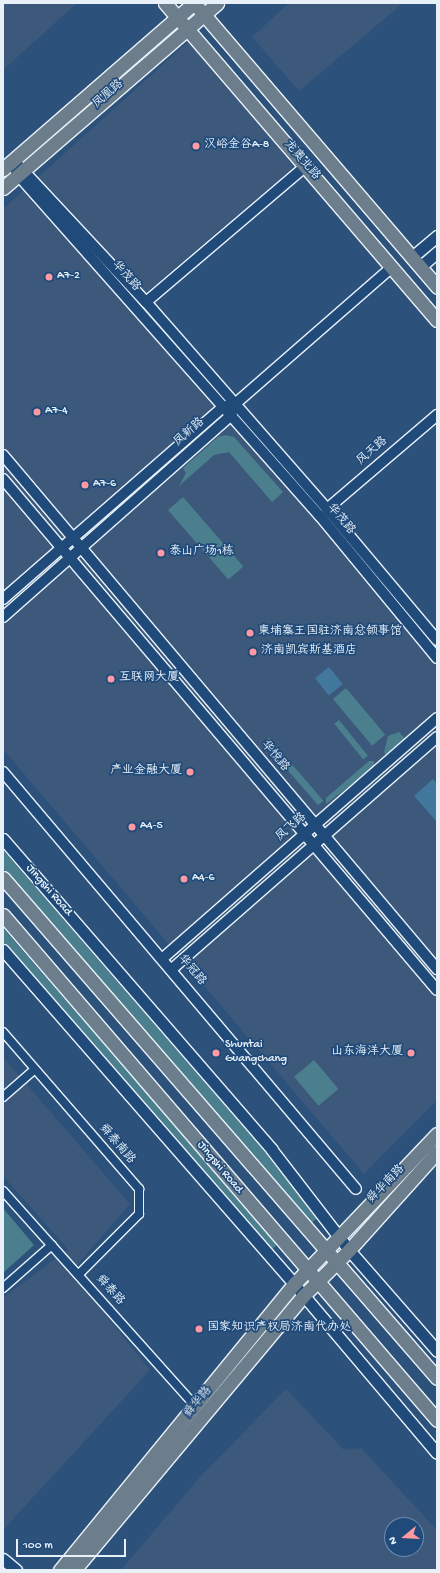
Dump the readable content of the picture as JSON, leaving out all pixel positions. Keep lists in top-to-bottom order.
{
  "streets": {
    "main road": [
      "凤凰路",
      "龙奥北路",
      "Jingshi Road",
      "舜华南路",
      "舜华路"
    ],
    "street": [
      "华茂路",
      "凤新路",
      "风天路",
      "华悦路",
      "凤飞路",
      "华冠路",
      "舜泰南路",
      "舜泰路"
    ]
  },
  "crossings": [
    ["凤凰路", "龙奥北路"],
    ["凤凰路", "华茂路"],
    ["龙奥北路", "凤新路"],
    ["华茂路", "凤新路"],
    ["华茂路", "风天路"],
    ["凤新路", "华悦路"],
    ["华悦路", "凤飞路"],
    ["凤飞路", "华冠路"],
    ["Jingshi Road", "舜华南路"],
    ["Jingshi Road", "舜华路"],
    ["舜泰南路", "舜泰路"],
    ["舜华南路", "舜华路"],
    ["舜泰路", "舜华路"]
  ],
  "places": [
    "汉峪金谷A-8",
    "A7-2",
    "A7-4",
    "A7-6",
    "泰山广场1栋",
    "柬埔寨王国驻济南总领事馆",
    "济南凯宾斯基酒店",
    "互联网大厦",
    "产业金融大厦",
    "A4-5",
    "A4-6",
    "Shuntai Guangchang",
    "山东海洋大厦",
    "国家知识产权局济南代办处"
  ],
  "scale_bar": "100 m",
  "north": "left"
}
